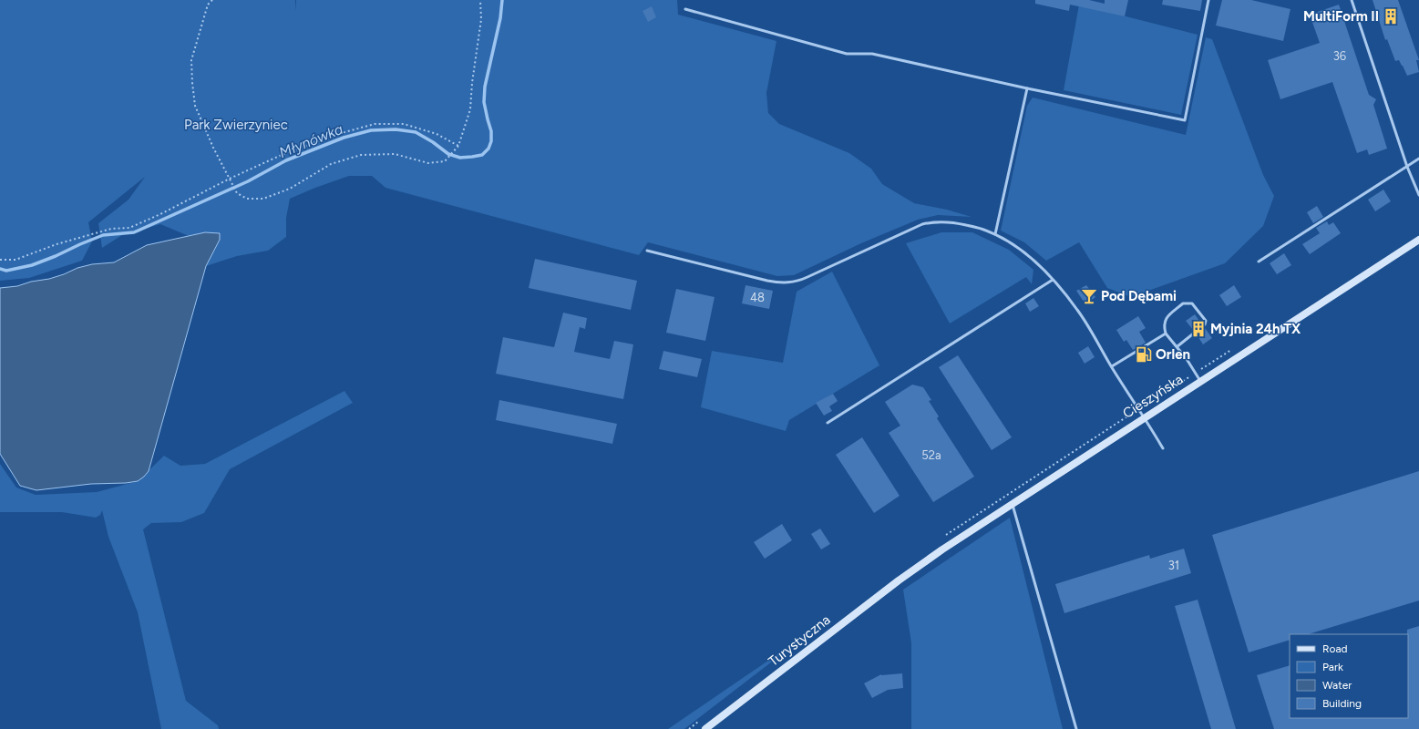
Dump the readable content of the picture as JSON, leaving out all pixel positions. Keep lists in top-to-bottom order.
{
  "streets": {
    "main road": ["Cieszyńska", "Turystyczna"]
  },
  "crossings": [
    ["Cieszyńska", "Turystyczna"]
  ],
  "water": ["Młynówka"],
  "parks": ["Park Zwierzyniec"],
  "places": {
    "building": ["MultiForm II", "Myjnia 24h TX"],
    "bar": ["Pod Dębami"],
    "fuel station": ["Orlen"]
  },
  "house_numbers": [
    "36",
    "48",
    "52a",
    "31"
  ],
  "legend": [
    "Road",
    "Park",
    "Water",
    "Building"
  ]
}
